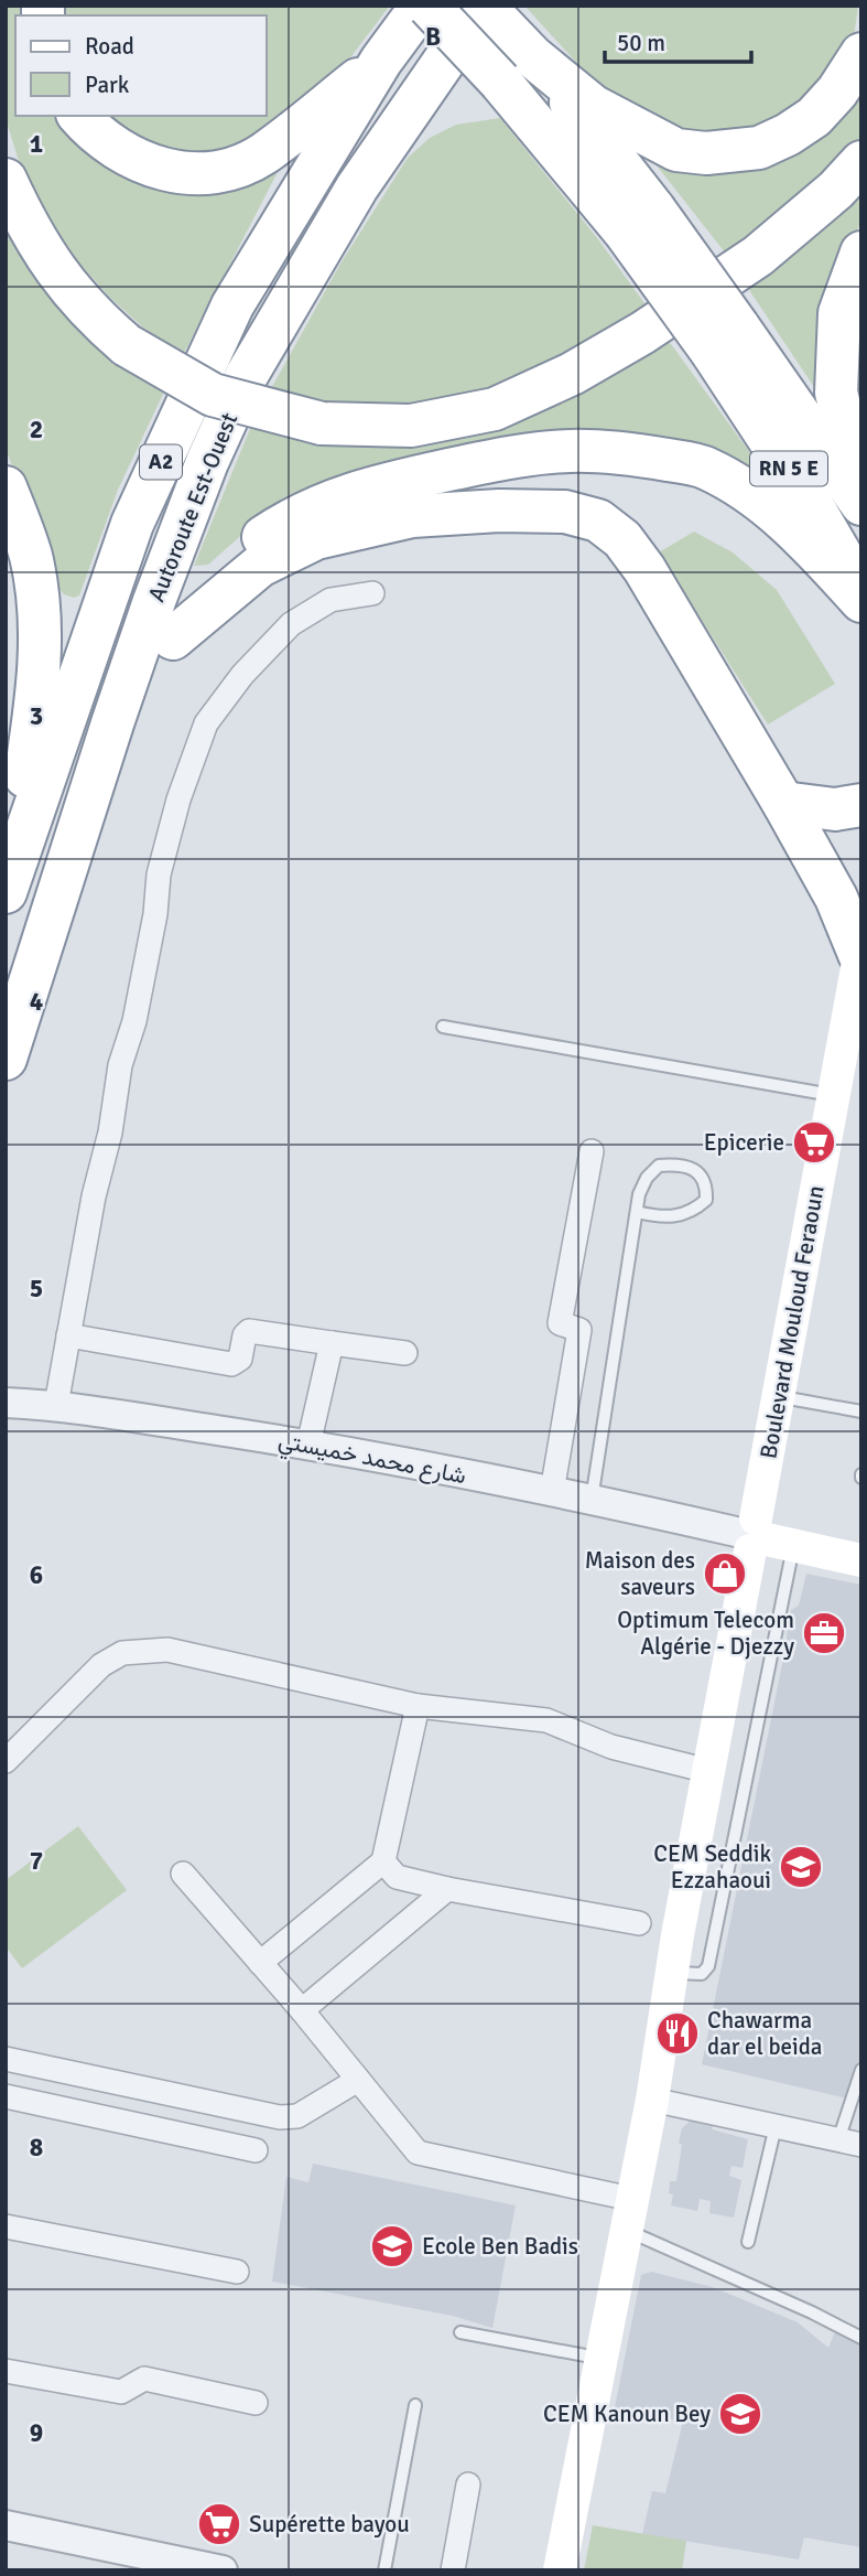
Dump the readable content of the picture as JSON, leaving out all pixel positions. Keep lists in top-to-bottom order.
{
  "streets": {
    "highway": ["A2", "RN 5 E", "Autoroute Est-Ouest"],
    "main road": ["Boulevard Mouloud Feraoun"],
    "street": ["شارع محمد خميستي"]
  },
  "crossings": [
    ["RN 5 E", "Autoroute Est-Ouest"],
    ["Boulevard Mouloud Feraoun", "شارع محمد خميستي"]
  ],
  "places": {
    "supermarket": ["Epicerie", "Supérette bayou"],
    "shop": ["Maison des saveurs"],
    "office": ["Optimum Telecom Algérie - Djezzy"],
    "school or university": ["CEM Seddik Ezzahaoui", "Ecole Ben Badis", "CEM Kanoun Bey"],
    "restaurant": ["Chawarma dar el beida"]
  },
  "legend": ["Road", "Park"],
  "scale_bar": "50 m",
  "grid": {
    "columns": ["B"],
    "rows": [
      "1",
      "2",
      "3",
      "4",
      "5",
      "6",
      "7",
      "8",
      "9"
    ]
  }
}
